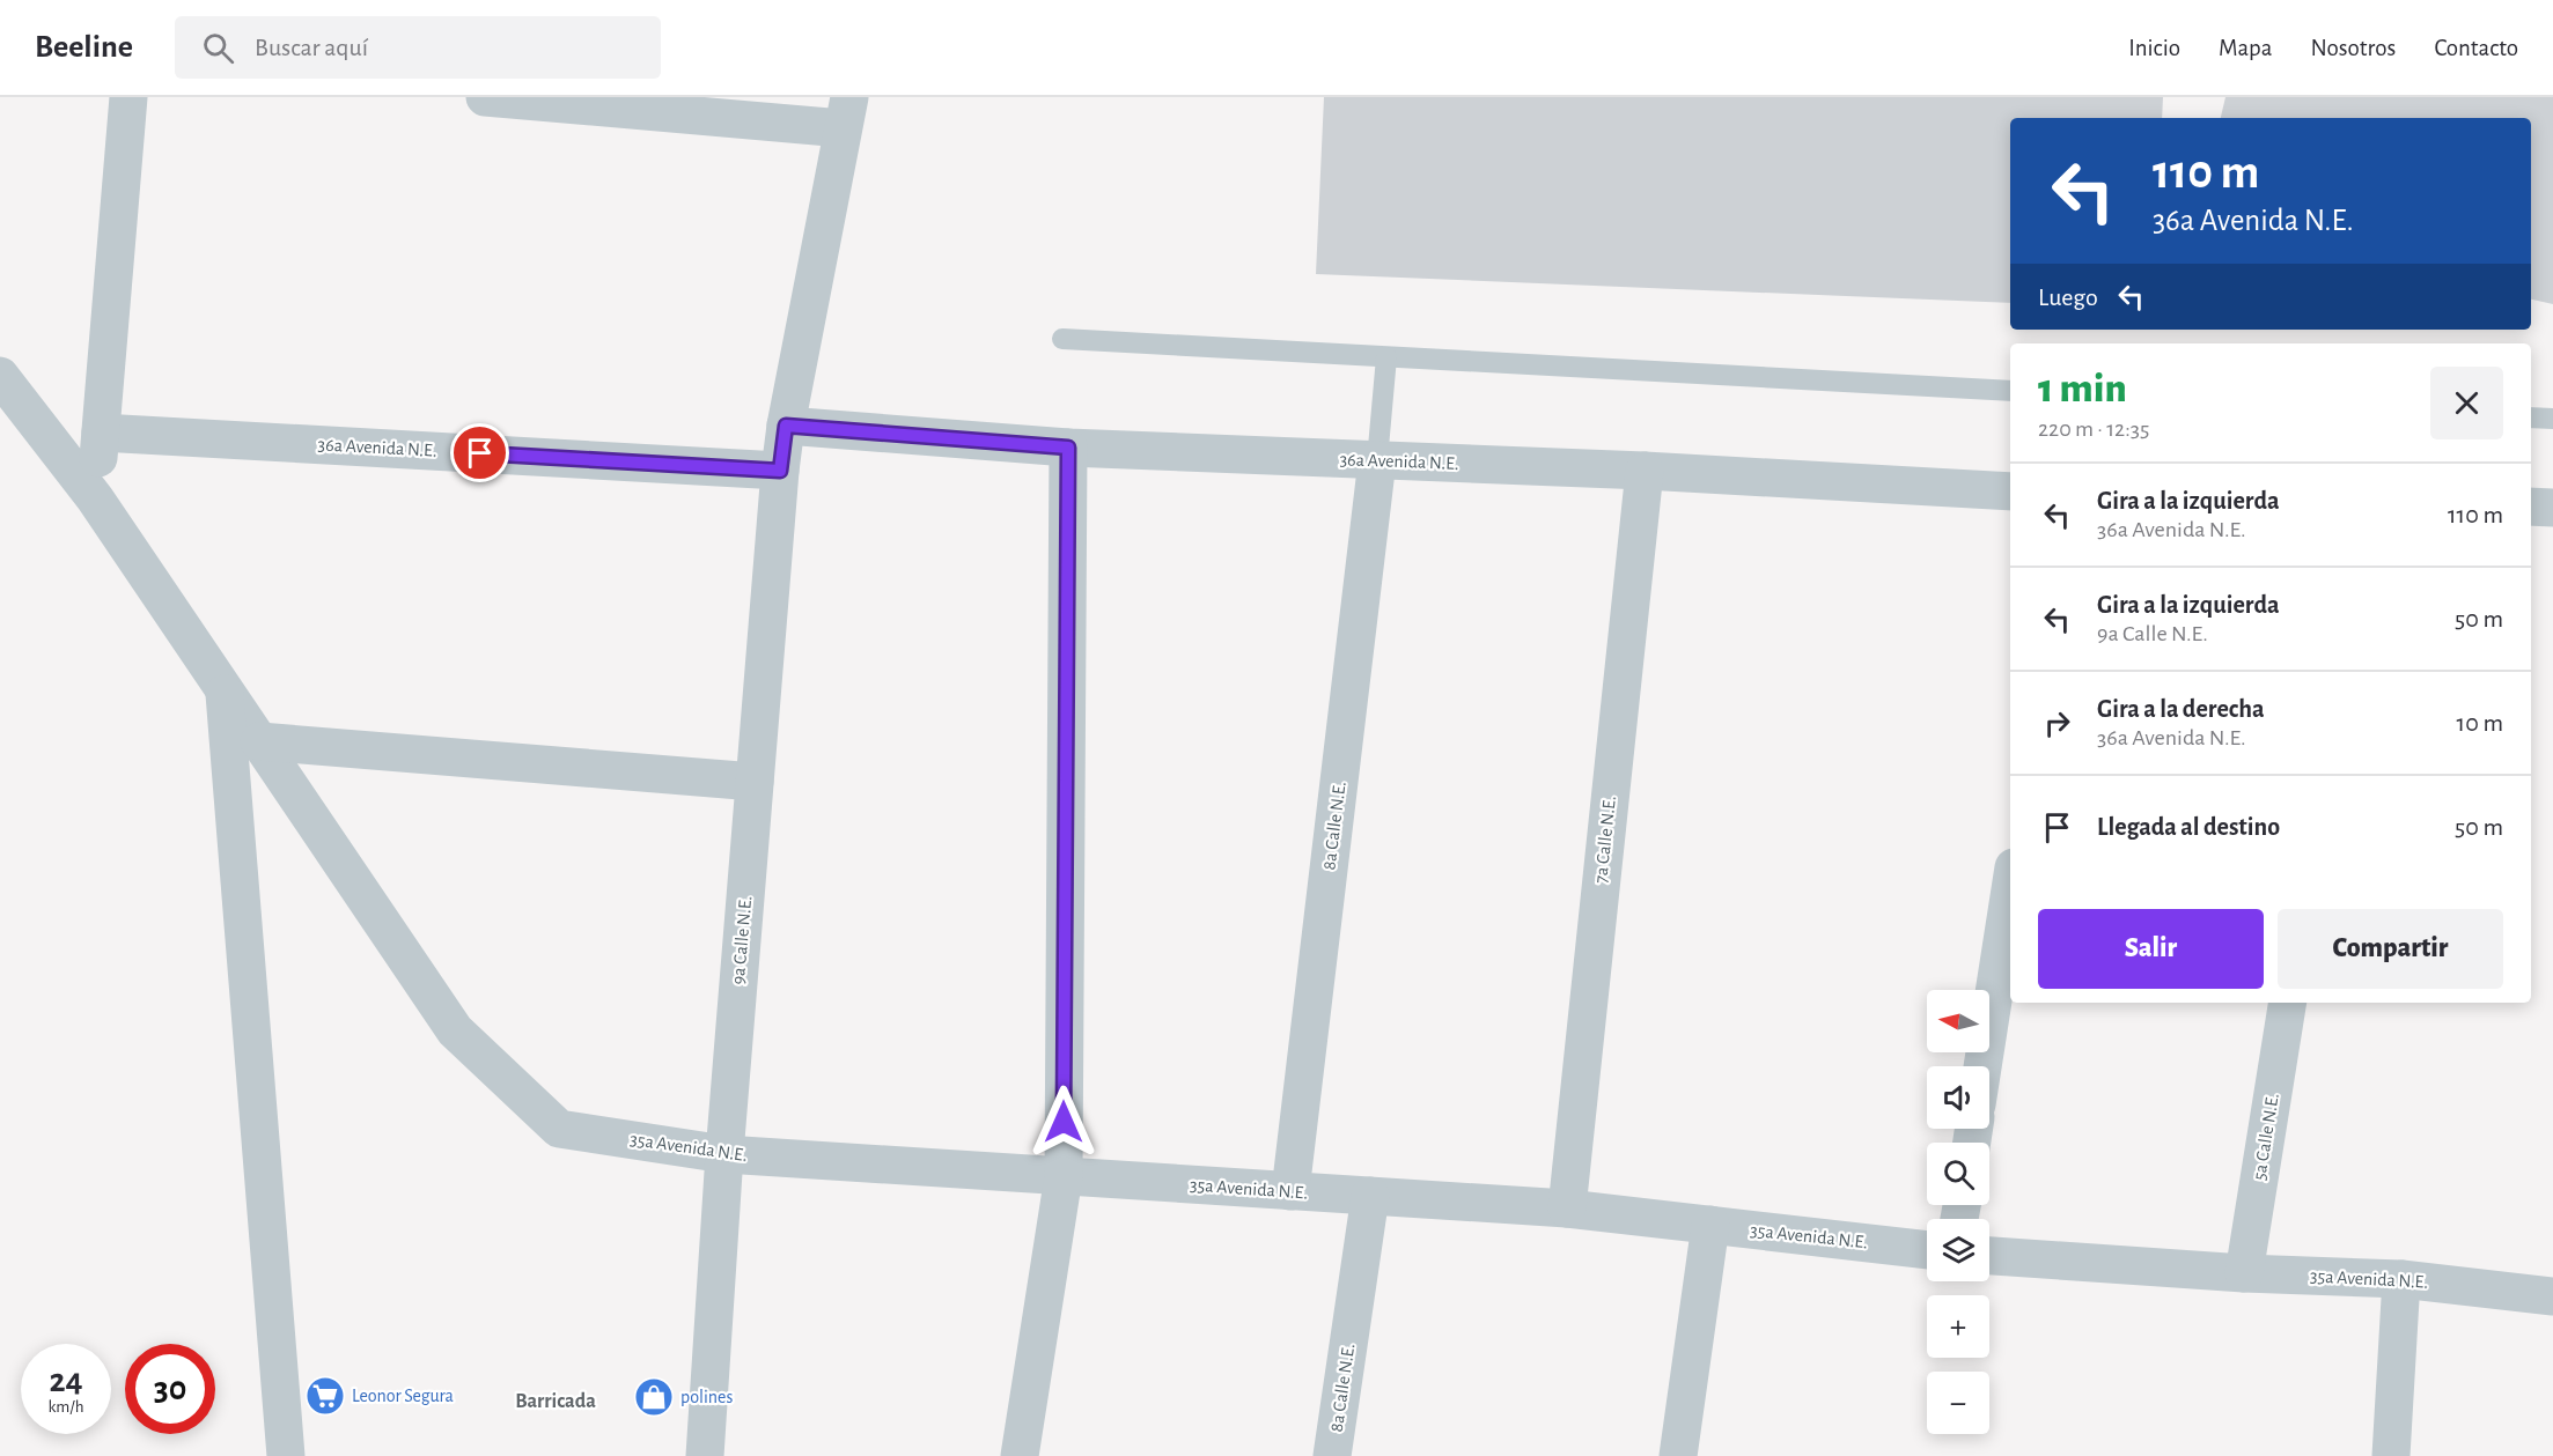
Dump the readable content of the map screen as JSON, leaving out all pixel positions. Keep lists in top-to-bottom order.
{
  "streets": {
    "street": [
      "36a Avenida N.E.",
      "8a Calle N.E.",
      "7a Calle N.E.",
      "9a Calle N.E.",
      "5a Calle N.E.",
      "35a Avenida N.E."
    ]
  },
  "crossings": [
    ["36a Avenida N.E.", "8a Calle N.E."],
    ["36a Avenida N.E.", "7a Calle N.E."],
    ["36a Avenida N.E.", "9a Calle N.E."],
    ["8a Calle N.E.", "35a Avenida N.E."],
    ["7a Calle N.E.", "35a Avenida N.E."],
    ["9a Calle N.E.", "35a Avenida N.E."],
    ["5a Calle N.E.", "35a Avenida N.E."]
  ],
  "districts": ["Barricada"],
  "places": {
    "supermarket": ["Leonor Segura"],
    "shop": ["polines"]
  },
  "north": "left",
  "page": {
    "header": "Beeline",
    "search": "Buscar aquí",
    "nav": [
      "Inicio",
      "Mapa",
      "Nosotros",
      "Contacto"
    ],
    "turn": ["110 m", "36a Avenida N.E."],
    "then": "Luego",
    "heading": ["1 min", "220 m · 12:35"],
    "list": [
      {
        "name": "Gira a la izquierda",
        "note": "36a Avenida N.E.",
        "value": "110 m"
      },
      {
        "name": "Gira a la izquierda",
        "note": "9a Calle N.E.",
        "value": "50 m"
      },
      {
        "name": "Gira a la derecha",
        "note": "36a Avenida N.E.",
        "value": "10 m"
      },
      {
        "name": "Llegada al destino",
        "value": "50 m"
      }
    ],
    "buttons": ["Salir", "Compartir"],
    "map_buttons": ["+", "−"],
    "speed": "24 km/h",
    "limit": "30"
  }
}
